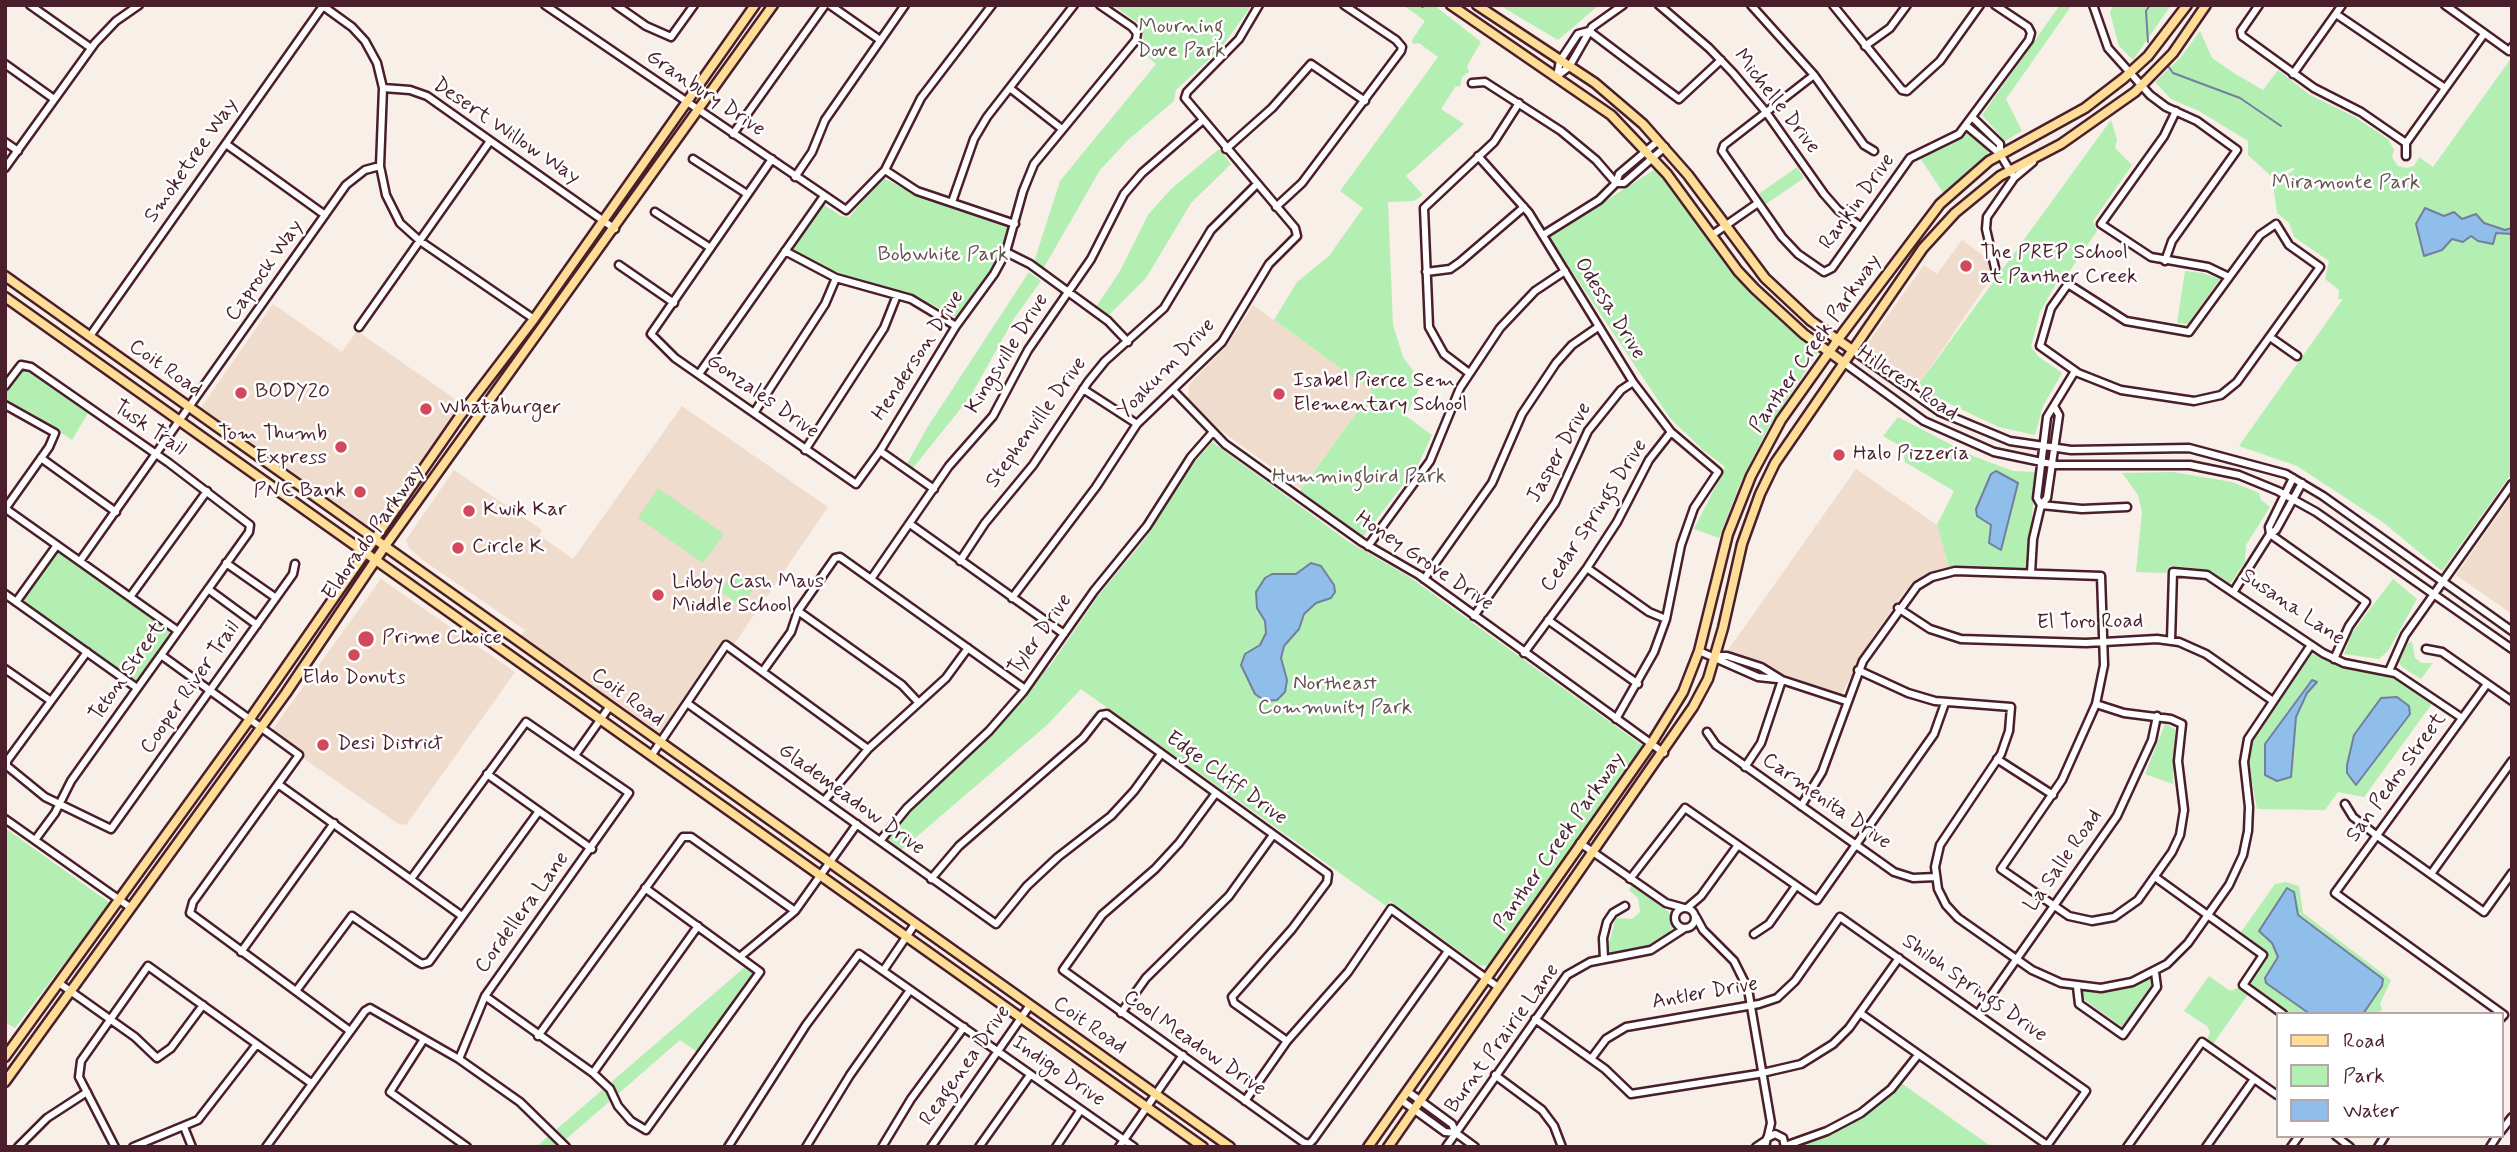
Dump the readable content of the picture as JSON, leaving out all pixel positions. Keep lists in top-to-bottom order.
{
  "streets": {
    "main road": [
      "Panther Creek Parkway",
      "Coit Road",
      "Hillcrest Road",
      "Eldorado Parkway"
    ],
    "street": [
      "Granbury Drive",
      "Michelle Drive",
      "Desert Willow Way",
      "Smoketree Way",
      "Rankin Drive",
      "Caprock Way",
      "Odessa Drive",
      "Kingsville Drive",
      "Henderson Drive",
      "Yoakum Drive",
      "Gonzales Drive",
      "Stephenville Drive",
      "Tusk Trail",
      "Jasper Drive",
      "Cedar Springs Drive",
      "Honey Grove Drive",
      "Susana Lane",
      "El Toro Road",
      "Tyler Drive",
      "Teton Street",
      "Cooper River Trail",
      "San Pedro Street",
      "Edge Cliff Drive",
      "Glademeadow Drive",
      "Carmenita Drive",
      "La Salle Road",
      "Cordellera Lane",
      "Shiloh Springs Drive",
      "Antler Drive",
      "Burnt Prairie Lane",
      "Cool Meadow Drive",
      "Reagenea Drive",
      "Indigo Drive"
    ]
  },
  "crossings": [
    ["Granbury Drive", "Eldorado Parkway"],
    ["Michelle Drive", "Rankin Drive"],
    ["Desert Willow Way", "Eldorado Parkway"],
    ["Smoketree Way", "Coit Road"],
    ["Caprock Way", "Coit Road"],
    ["Caprock Way", "Tusk Trail"],
    ["Odessa Drive", "Jasper Drive"],
    ["Odessa Drive", "Cedar Springs Drive"],
    ["Panther Creek Parkway", "Hillcrest Road"],
    ["Panther Creek Parkway", "Honey Grove Drive"],
    ["Henderson Drive", "Gonzales Drive"],
    ["Coit Road", "Eldorado Parkway"],
    ["Coit Road", "Reagenea Drive"],
    ["Yoakum Drive", "Honey Grove Drive"],
    ["Tusk Trail", "Teton Street"],
    ["Jasper Drive", "Honey Grove Drive"],
    ["Cedar Springs Drive", "Honey Grove Drive"],
    ["Honey Grove Drive", "Tyler Drive"],
    ["Susana Lane", "El Toro Road"],
    ["Susana Lane", "San Pedro Street"],
    ["Tyler Drive", "Glademeadow Drive"],
    ["Teton Street", "Cooper River Trail"],
    ["Edge Cliff Drive", "Glademeadow Drive"],
    ["Edge Cliff Drive", "Cool Meadow Drive"],
    ["La Salle Road", "Shiloh Springs Drive"],
    ["Shiloh Springs Drive", "Antler Drive"],
    ["Reagenea Drive", "Indigo Drive"]
  ],
  "parks": [
    "Mourning Dove Park",
    "Miramonte Park",
    "Bobwhite Park",
    "Hummingbird Park",
    "Northeast Community Park"
  ],
  "places": [
    "The PREP School at Panther Creek",
    "BODY20",
    "Isabel Pierce Sem Elementary School",
    "Whataburger",
    "Tom Thumb Express",
    "Halo Pizzeria",
    "PNC Bank",
    "Kwik Kar",
    "Circle K",
    "Libby Cash Maus Middle School",
    "Prime Choice",
    "Eldo Donuts",
    "Desi District"
  ],
  "legend": ["Road", "Park", "Water"]
}
